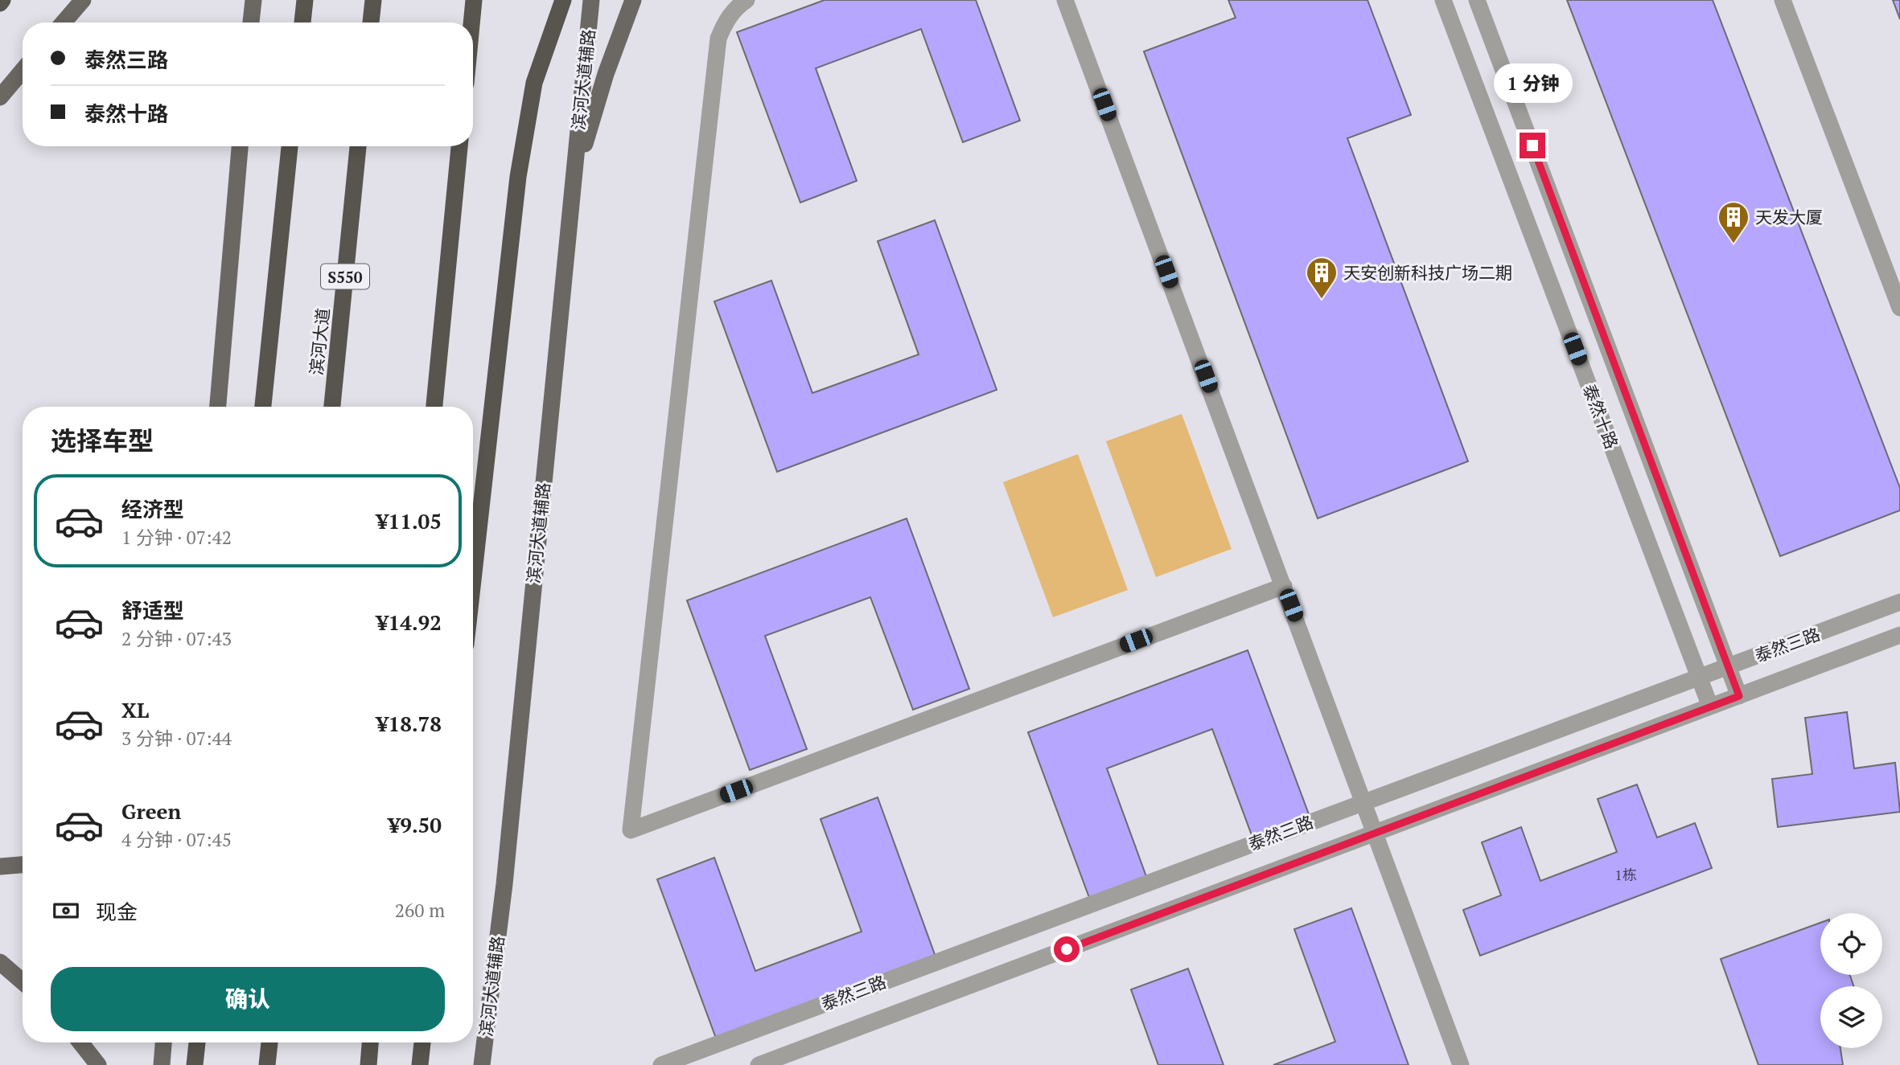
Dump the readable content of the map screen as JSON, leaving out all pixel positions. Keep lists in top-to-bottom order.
{
  "streets": {
    "highway": ["S550", "滨河大道"],
    "main road": ["滨河大道辅路"],
    "street": ["泰然十路", "泰然三路"]
  },
  "crossings": [
    ["泰然十路", "泰然三路"]
  ],
  "places": {
    "building": ["天发大厦", "天安创新科技广场二期"]
  },
  "house_numbers": ["1栋"],
  "page": {
    "banner": ["泰然三路", "泰然十路"],
    "bubble": "1 分钟",
    "heading": "选择车型",
    "list": [
      {
        "name": "经济型",
        "note": "1 分钟 · 07:42",
        "value": "¥11.05"
      },
      {
        "name": "舒适型",
        "note": "2 分钟 · 07:43",
        "value": "¥14.92"
      },
      {
        "name": "XL",
        "note": "3 分钟 · 07:44",
        "value": "¥18.78"
      },
      {
        "name": "Green",
        "note": "4 分钟 · 07:45",
        "value": "¥9.50"
      }
    ],
    "pay": ["现金", "260 m"],
    "buttons": "确认"
  }
}
